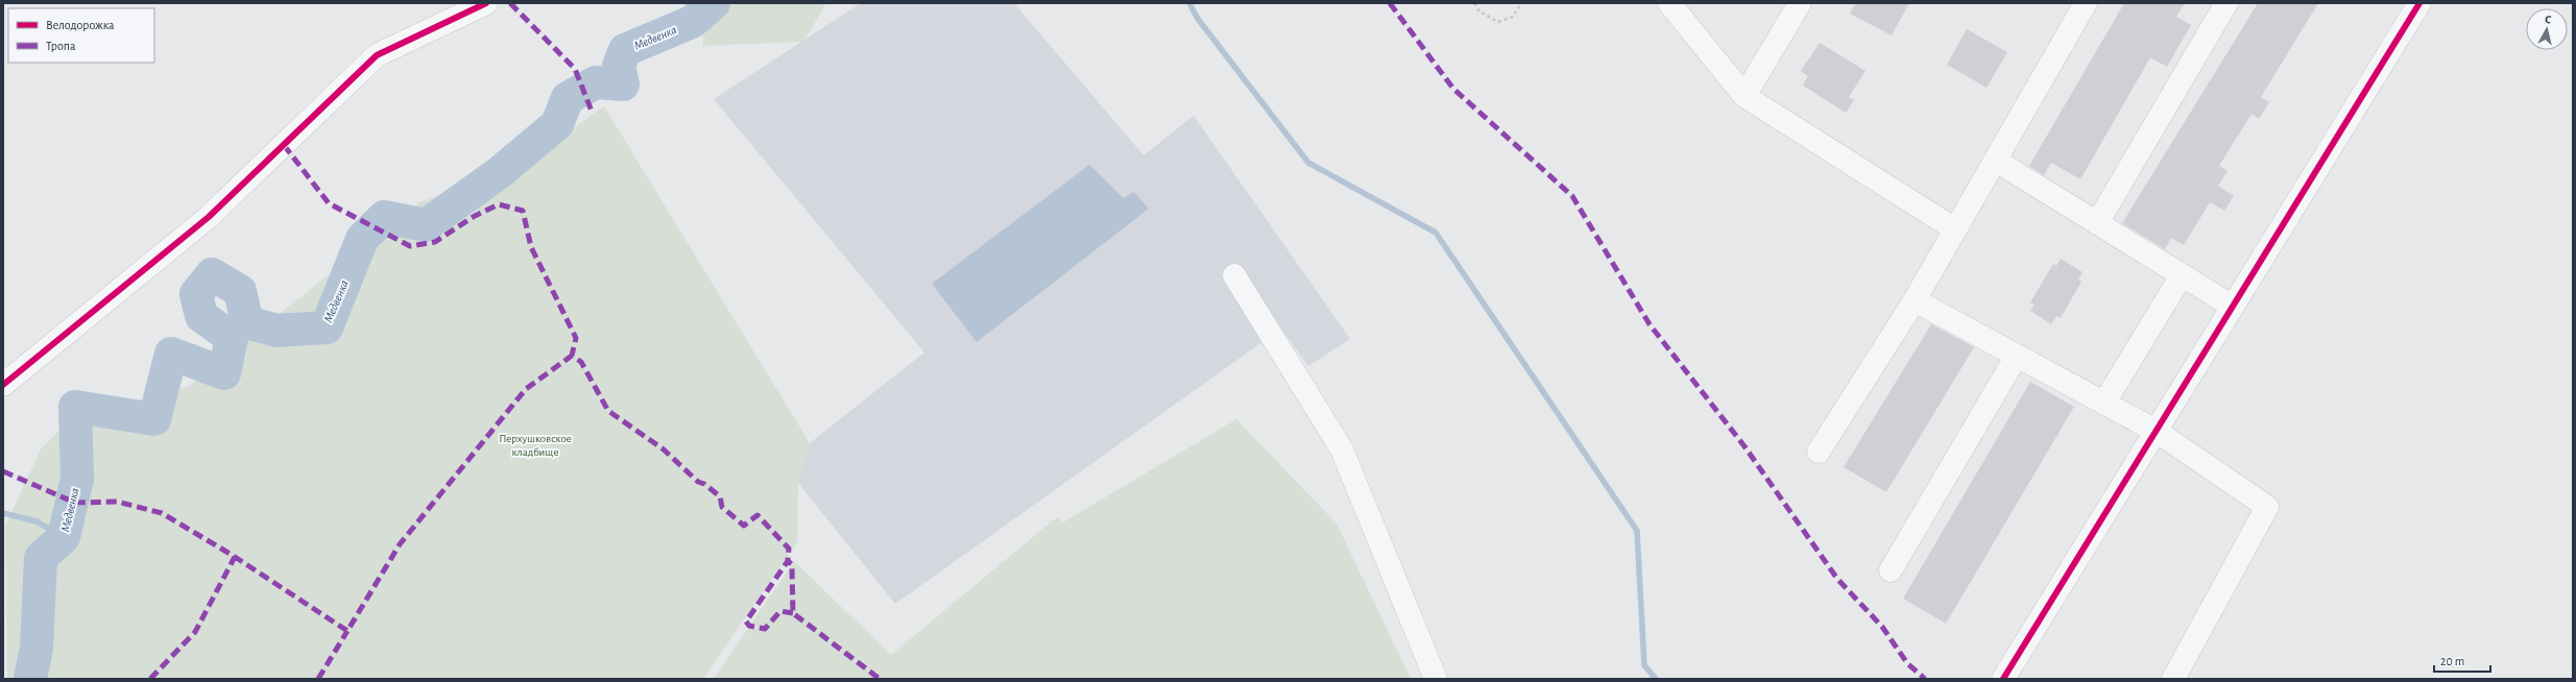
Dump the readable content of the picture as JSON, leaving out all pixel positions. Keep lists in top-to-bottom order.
{
  "water": ["Медвенка"],
  "parks": ["Перхушковское кладбище"],
  "legend": ["Велодорожка", "Тропа"],
  "scale_bar": "20 m",
  "north": "top"
}
